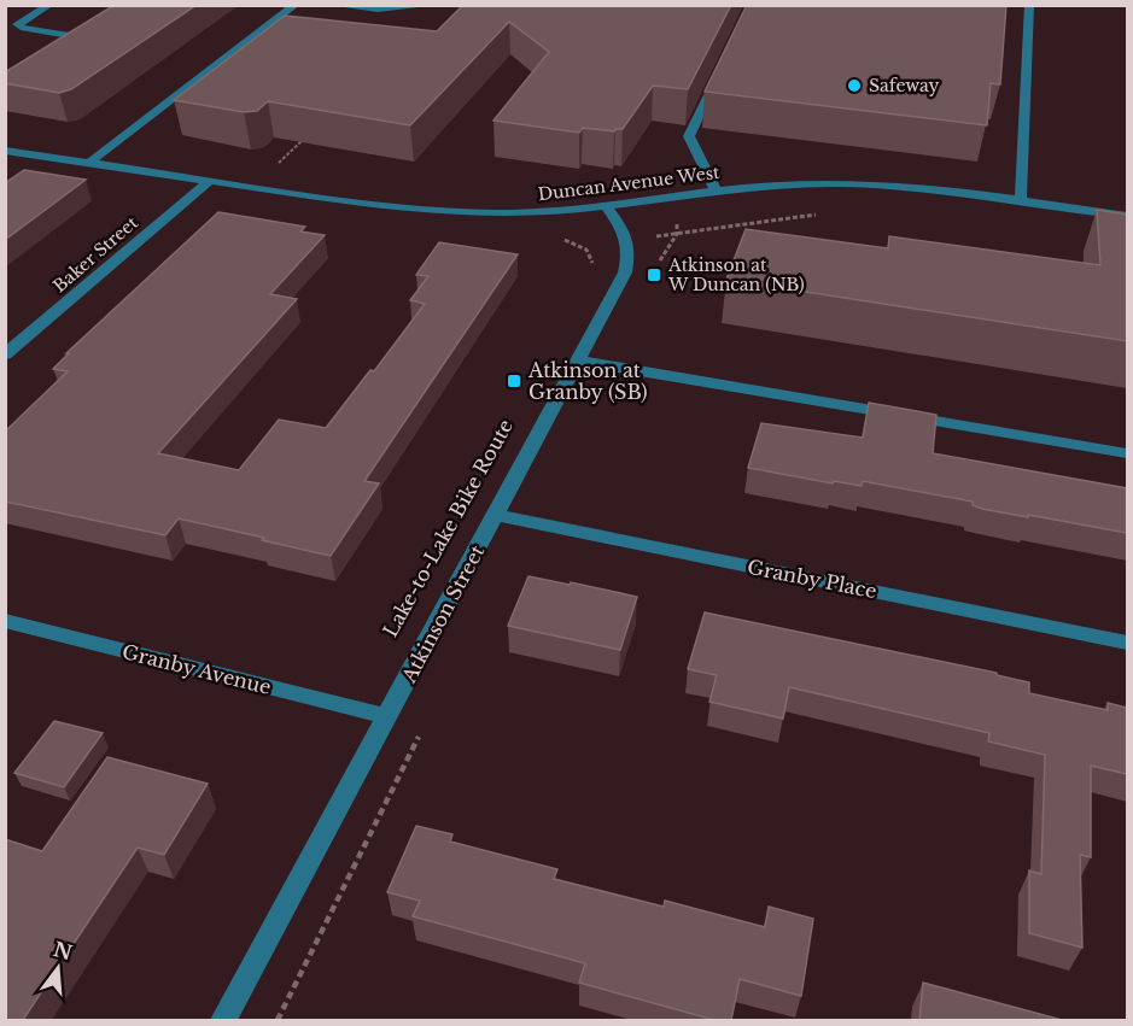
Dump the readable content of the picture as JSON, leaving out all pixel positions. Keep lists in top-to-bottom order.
{
  "streets": {
    "street": [
      "Duncan Avenue West",
      "Baker Street",
      "Granby Place",
      "Atkinson Street",
      "Granby Avenue"
    ]
  },
  "crossings": [
    ["Duncan Avenue West", "Baker Street"],
    ["Granby Place", "Atkinson Street"],
    ["Atkinson Street", "Granby Avenue"]
  ],
  "places": {
    "other": ["Safeway"],
    "transit": ["Atkinson at W Duncan (NB)", "Atkinson at Granby (SB)"]
  },
  "north": "top"
}
